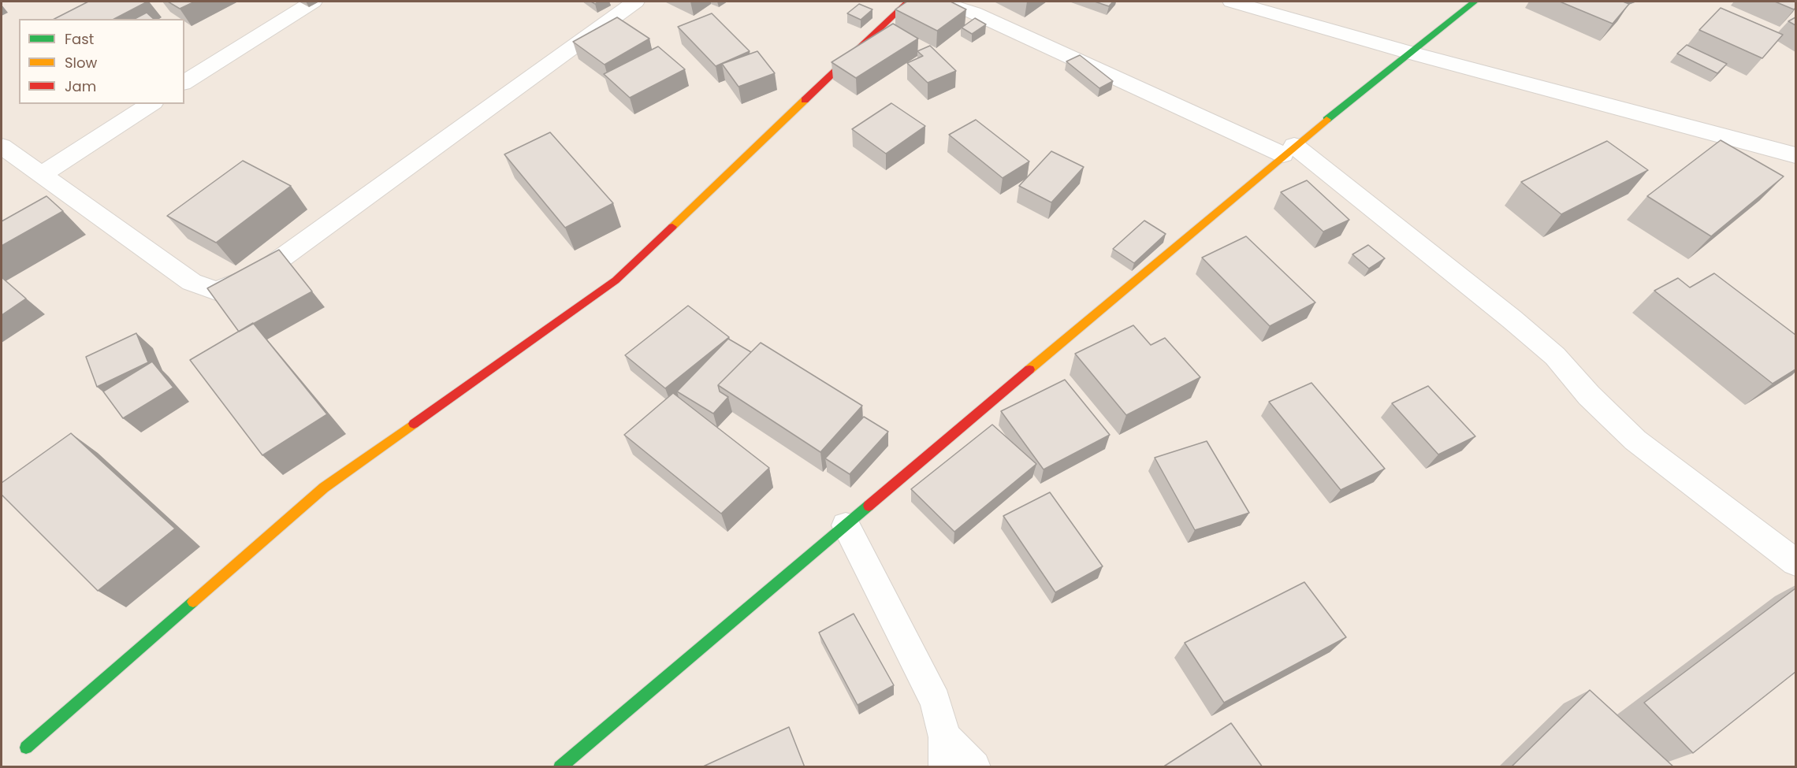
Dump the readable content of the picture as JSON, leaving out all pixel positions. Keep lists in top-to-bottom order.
{
  "legend": ["Fast", "Slow", "Jam"]
}
